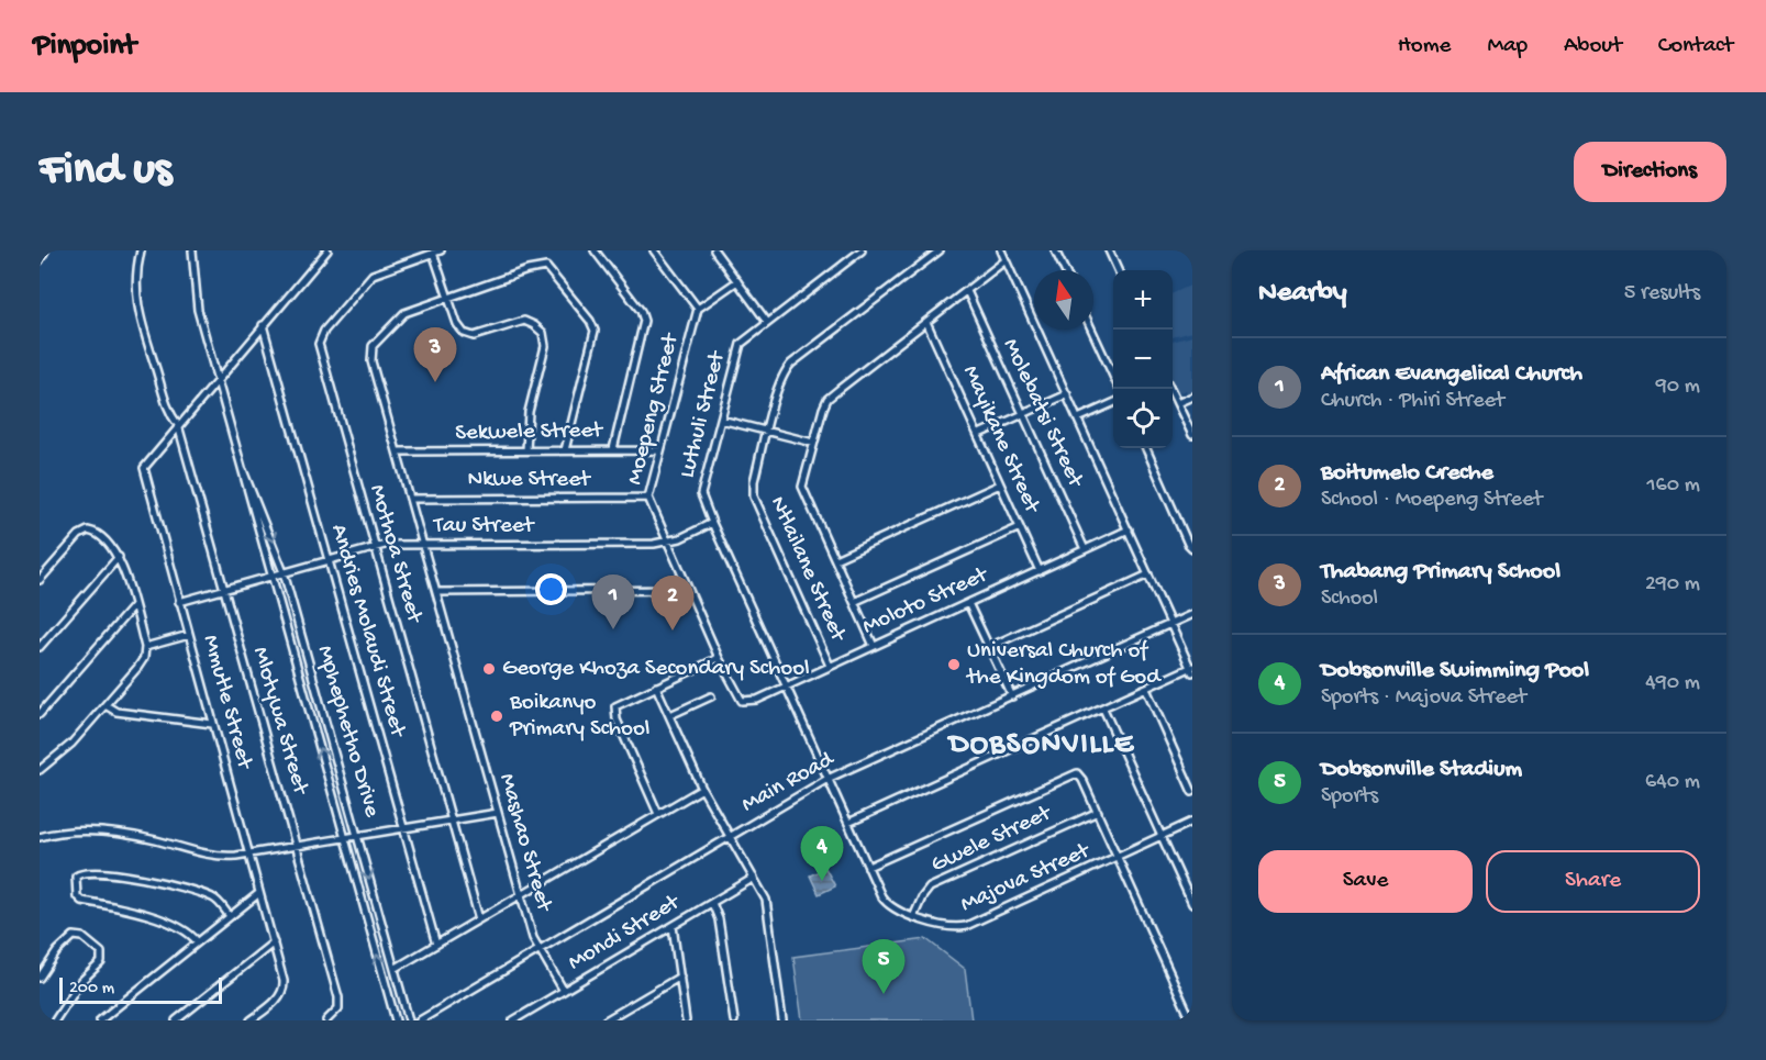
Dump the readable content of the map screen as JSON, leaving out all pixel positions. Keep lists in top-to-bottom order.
{
  "streets": {
    "street": [
      "Moepeng Street",
      "Molebatsi Street",
      "Luthuli Street",
      "Sekwele Street",
      "Mayikane Street",
      "Nkwe Street",
      "Tau Street",
      "Mothoa Street",
      "Ntlailane Street",
      "Moloto Street",
      "Andries Molaudi Street",
      "Mmutle Street",
      "Mlotywa Street",
      "Mphephetho Drive",
      "Main Road",
      "Gwele Street",
      "Mashao Street",
      "Majova Street",
      "Mondi Street"
    ]
  },
  "crossings": [
    ["Moepeng Street", "Sekwele Street"],
    ["Moepeng Street", "Nkwe Street"],
    ["Moepeng Street", "Tau Street"],
    ["Moepeng Street", "Moloto Street"],
    ["Molebatsi Street", "Moloto Street"],
    ["Luthuli Street", "Tau Street"],
    ["Luthuli Street", "Moloto Street"],
    ["Luthuli Street", "Main Road"],
    ["Luthuli Street", "Majova Street"],
    ["Sekwele Street", "Mashao Street"],
    ["Mayikane Street", "Moloto Street"],
    ["Nkwe Street", "Mashao Street"],
    ["Tau Street", "Mothoa Street"],
    ["Tau Street", "Andries Molaudi Street"],
    ["Tau Street", "Mmutle Street"],
    ["Tau Street", "Mlotywa Street"],
    ["Tau Street", "Mphephetho Drive"],
    ["Tau Street", "Mashao Street"],
    ["Ntlailane Street", "Moloto Street"],
    ["Mmutle Street", "Mlotywa Street"],
    ["Main Road", "Mashao Street"],
    ["Main Road", "Majova Street"],
    ["Gwele Street", "Majova Street"],
    ["Mashao Street", "Mondi Street"]
  ],
  "districts": ["DOBSONVILLE"],
  "places": ["Universal Church of the Kingdom of God", "George Khoza Secondary School", "Boikanyo Primary School"],
  "scale_bar": "200 m",
  "north": "top",
  "page": {
    "header": "Pinpoint",
    "nav": [
      "Home",
      "Map",
      "About",
      "Contact"
    ],
    "buttons": [
      "Directions",
      ["Save", "Share"]
    ],
    "title": "Find us",
    "heading": ["Nearby", "5 results"],
    "map_buttons": ["+", "−"],
    "pins": [
      "3",
      "1",
      "2",
      "4",
      "5"
    ],
    "list": [
      {
        "mark": "1",
        "name": "African Evangelical Church",
        "note": "Church · Phiri Street",
        "value": "90 m"
      },
      {
        "mark": "2",
        "name": "Boitumelo Creche",
        "note": "School · Moepeng Street",
        "value": "160 m"
      },
      {
        "mark": "3",
        "name": "Thabang Primary School",
        "note": "School",
        "value": "290 m"
      },
      {
        "mark": "4",
        "name": "Dobsonville Swimming Pool",
        "note": "Sports · Majova Street",
        "value": "490 m"
      },
      {
        "mark": "5",
        "name": "Dobsonville Stadium",
        "note": "Sports",
        "value": "640 m"
      }
    ],
    "scale": "200 m"
  }
}
